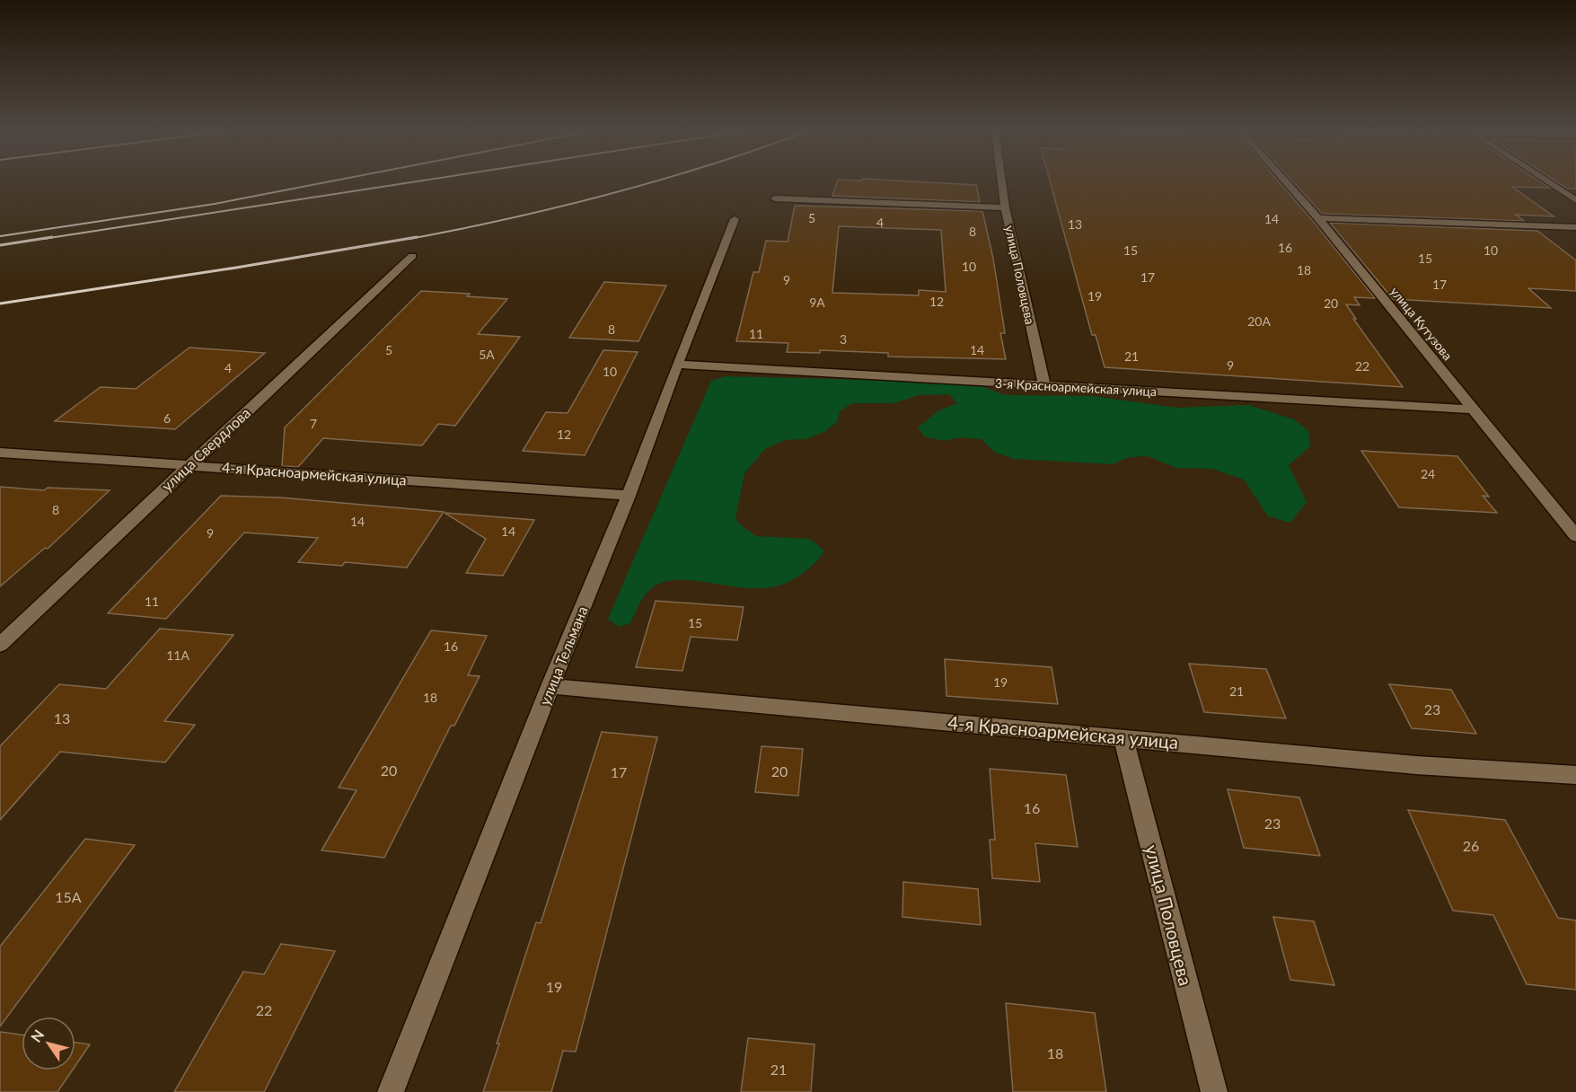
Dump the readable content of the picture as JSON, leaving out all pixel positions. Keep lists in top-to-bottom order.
{
  "streets": {
    "street": [
      "улица Половцева",
      "улица Кутузова",
      "3-я Красноармейская улица",
      "улица Свердлова",
      "4-я Красноармейская улица",
      "улица Тельмана"
    ]
  },
  "crossings": [
    ["улица Половцева", "3-я Красноармейская улица"],
    ["улица Половцева", "4-я Красноармейская улица"],
    ["улица Кутузова", "3-я Красноармейская улица"],
    ["3-я Красноармейская улица", "улица Тельмана"],
    ["улица Свердлова", "4-я Красноармейская улица"],
    ["4-я Красноармейская улица", "улица Тельмана"]
  ],
  "house_numbers": [
    "5",
    "14",
    "4",
    "13",
    "8",
    "16",
    "15",
    "10",
    "15",
    "10",
    "18",
    "17",
    "9",
    "17",
    "19",
    "12",
    "9А",
    "20",
    "20А",
    "8",
    "11",
    "3",
    "5",
    "14",
    "5А",
    "21",
    "9",
    "22",
    "4",
    "10",
    "6",
    "7",
    "12",
    "24",
    "8",
    "14",
    "14",
    "9",
    "11",
    "15",
    "16",
    "11А",
    "19",
    "21",
    "18",
    "23",
    "13",
    "20",
    "20",
    "17",
    "16",
    "23",
    "26",
    "15А",
    "19",
    "22",
    "18",
    "21"
  ],
  "north": "top left"
}
